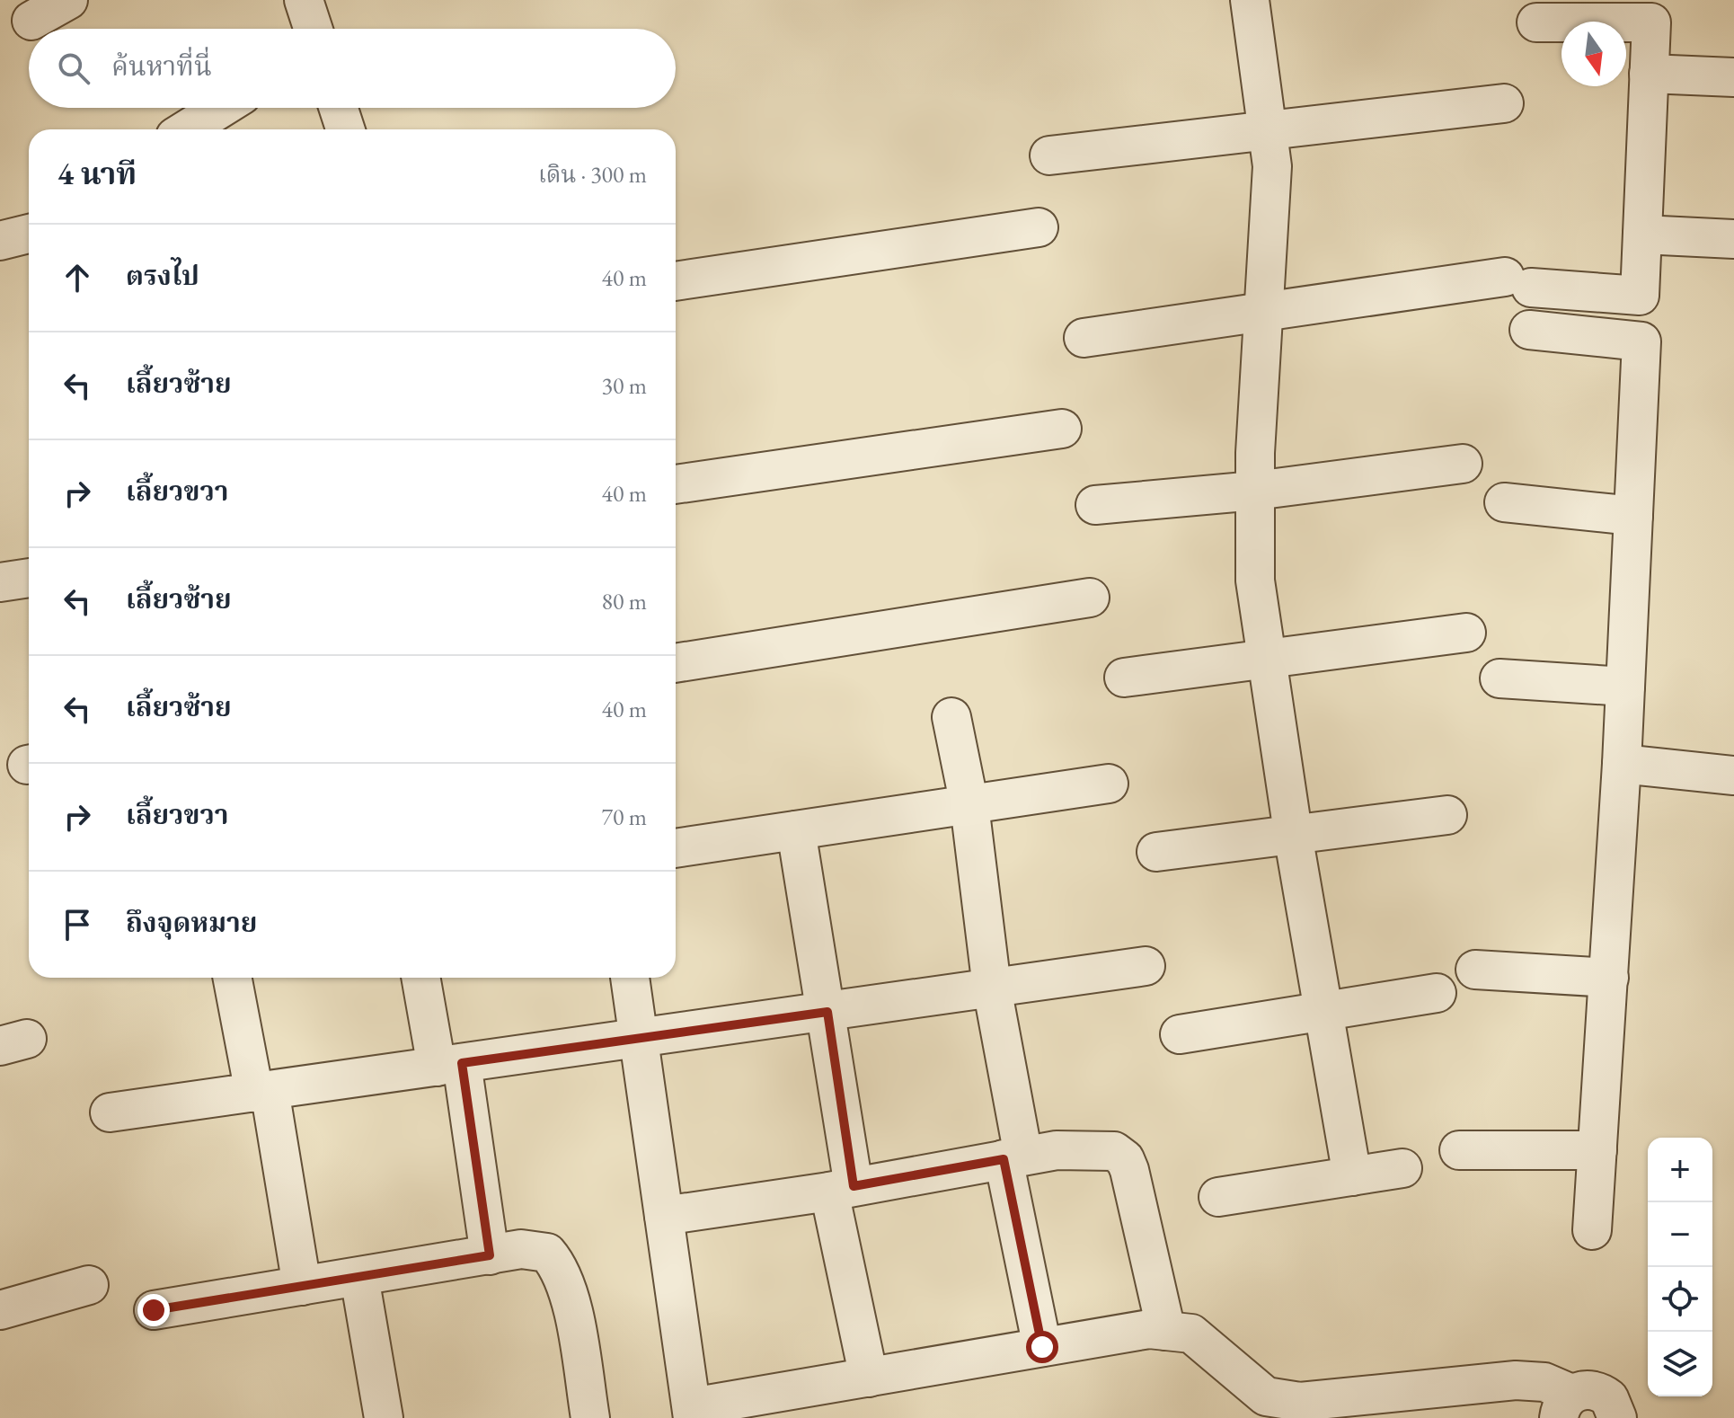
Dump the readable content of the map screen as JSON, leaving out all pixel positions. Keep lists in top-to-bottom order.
{
  "north": "bottom",
  "page": {
    "search": "ค้นหาที่นี่",
    "heading": ["4 นาที", "เดิน · 300 m"],
    "list": [
      ["ตรงไป", "40 m"],
      ["เลี้ยวซ้าย", "30 m"],
      ["เลี้ยวขวา", "40 m"],
      ["เลี้ยวซ้าย", "80 m"],
      ["เลี้ยวซ้าย", "40 m"],
      ["เลี้ยวขวา", "70 m"],
      "ถึงจุดหมาย"
    ],
    "map_buttons": ["+", "−"]
  }
}
